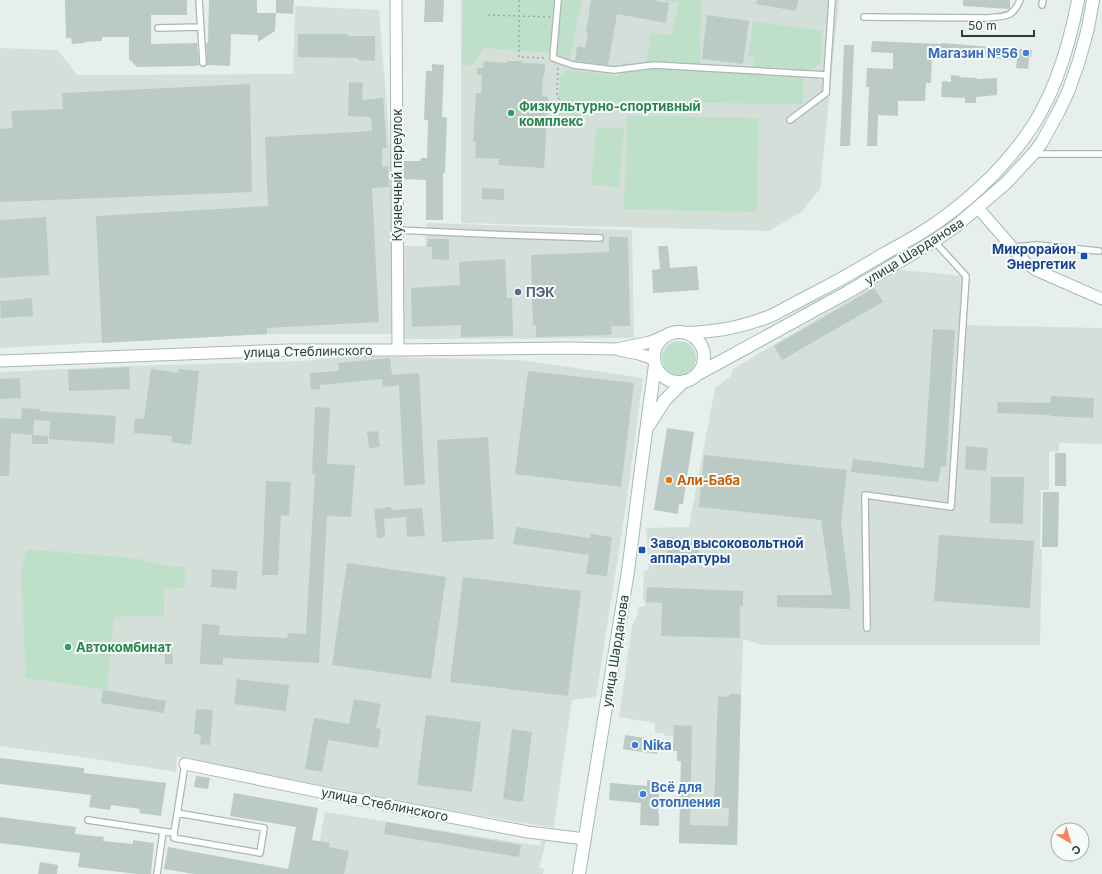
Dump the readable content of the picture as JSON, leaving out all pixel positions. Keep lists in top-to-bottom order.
{
  "streets": {
    "main road": ["улица Шарданова"],
    "street": ["Кузнечный переулок", "улица Стеблинского"]
  },
  "crossings": [
    ["Кузнечный переулок", "улица Стеблинского"],
    ["улица Шарданова", "улица Стеблинского"]
  ],
  "places": {
    "other": [
      "Магазин №56",
      "Физкультурно-спортивный комплекс",
      "ПЭК",
      "Али-Баба",
      "Автокомбинат",
      "Nika",
      "Всё для отопления"
    ],
    "transit": ["Микрорайон Энергетик", "Завод высоковольтной аппаратуры"]
  },
  "scale_bar": "50 m",
  "north": "bottom right"
}
